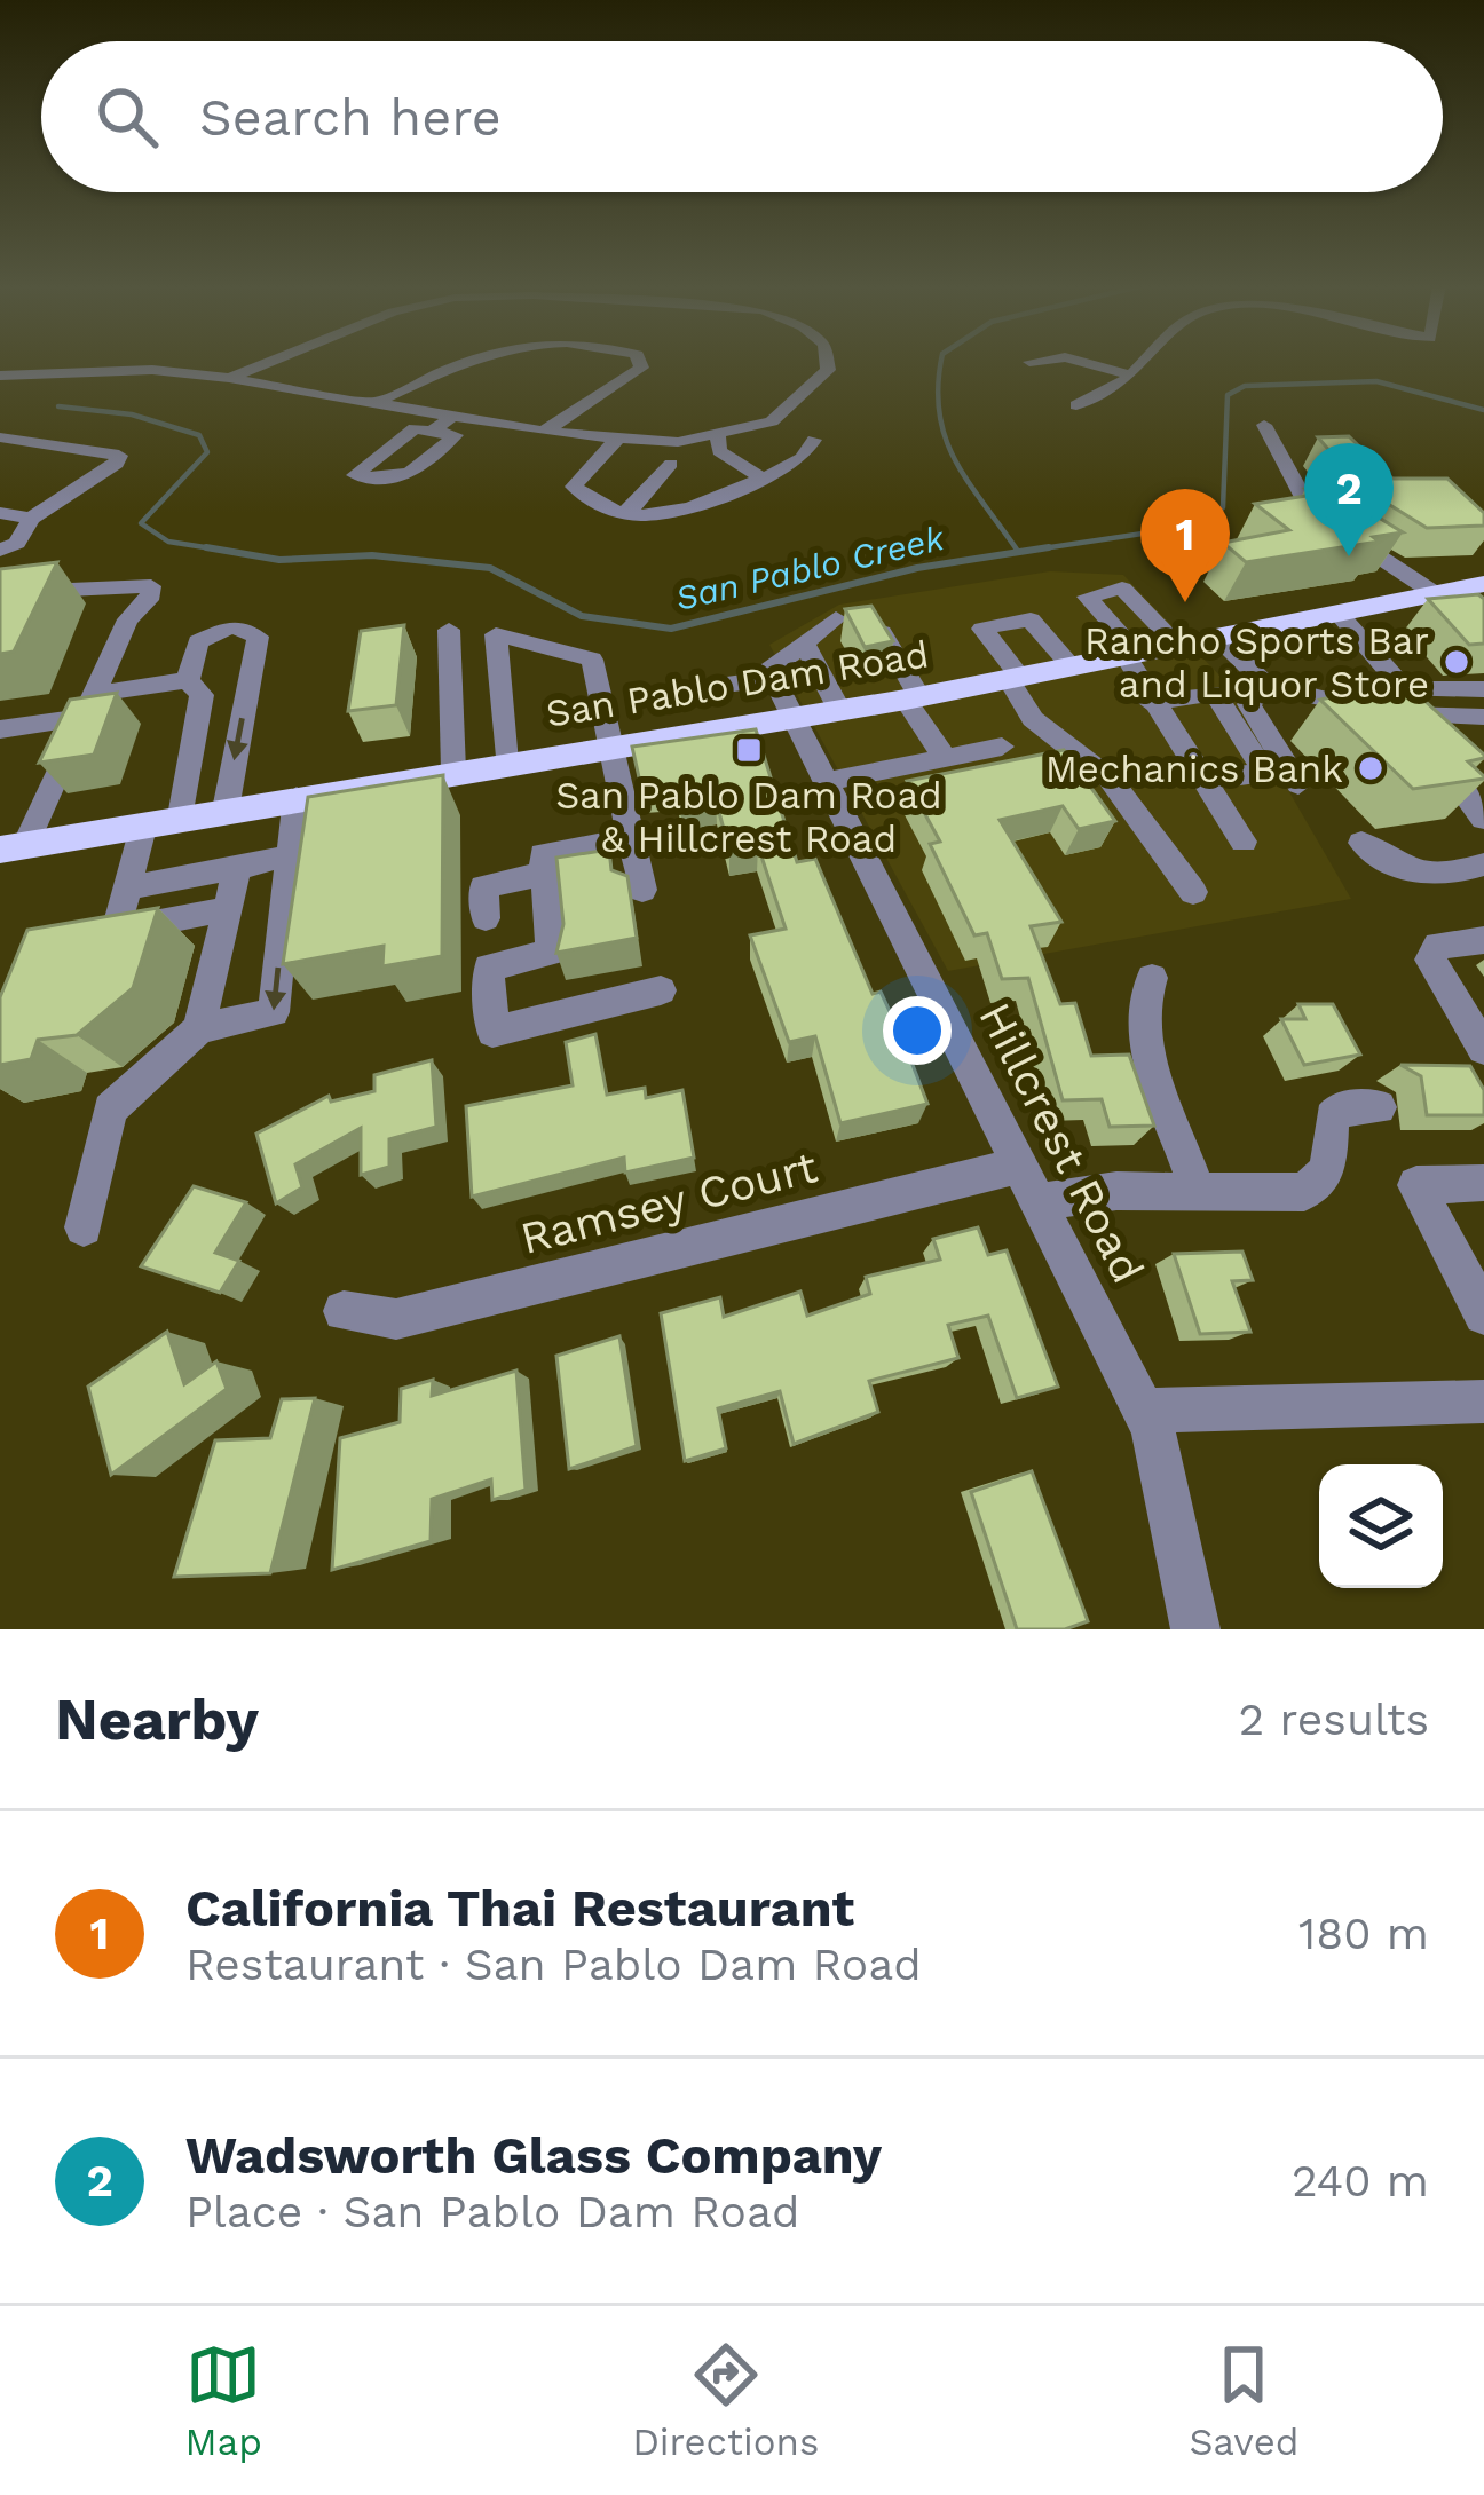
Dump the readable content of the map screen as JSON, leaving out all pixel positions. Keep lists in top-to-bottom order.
{
  "streets": {
    "main road": ["San Pablo Dam Road"],
    "street": ["Hillcrest Road", "Ramsey Court"]
  },
  "crossings": [
    ["San Pablo Dam Road", "Hillcrest Road"],
    ["Hillcrest Road", "Ramsey Court"]
  ],
  "water": ["San Pablo Creek"],
  "places": {
    "other": ["Rancho Sports Bar and Liquor Store", "Mechanics Bank"],
    "transit": ["San Pablo Dam Road & Hillcrest Road"]
  },
  "page": {
    "search": "Search here",
    "pins": ["2", "1"],
    "heading": ["Nearby", "2 results"],
    "list": [
      {
        "mark": "1",
        "name": "California Thai Restaurant",
        "note": "Restaurant · San Pablo Dam Road",
        "value": "180 m"
      },
      {
        "mark": "2",
        "name": "Wadsworth Glass Company",
        "note": "Place · San Pablo Dam Road",
        "value": "240 m"
      }
    ],
    "nav": ["Map", "Directions", "Saved"]
  }
}
